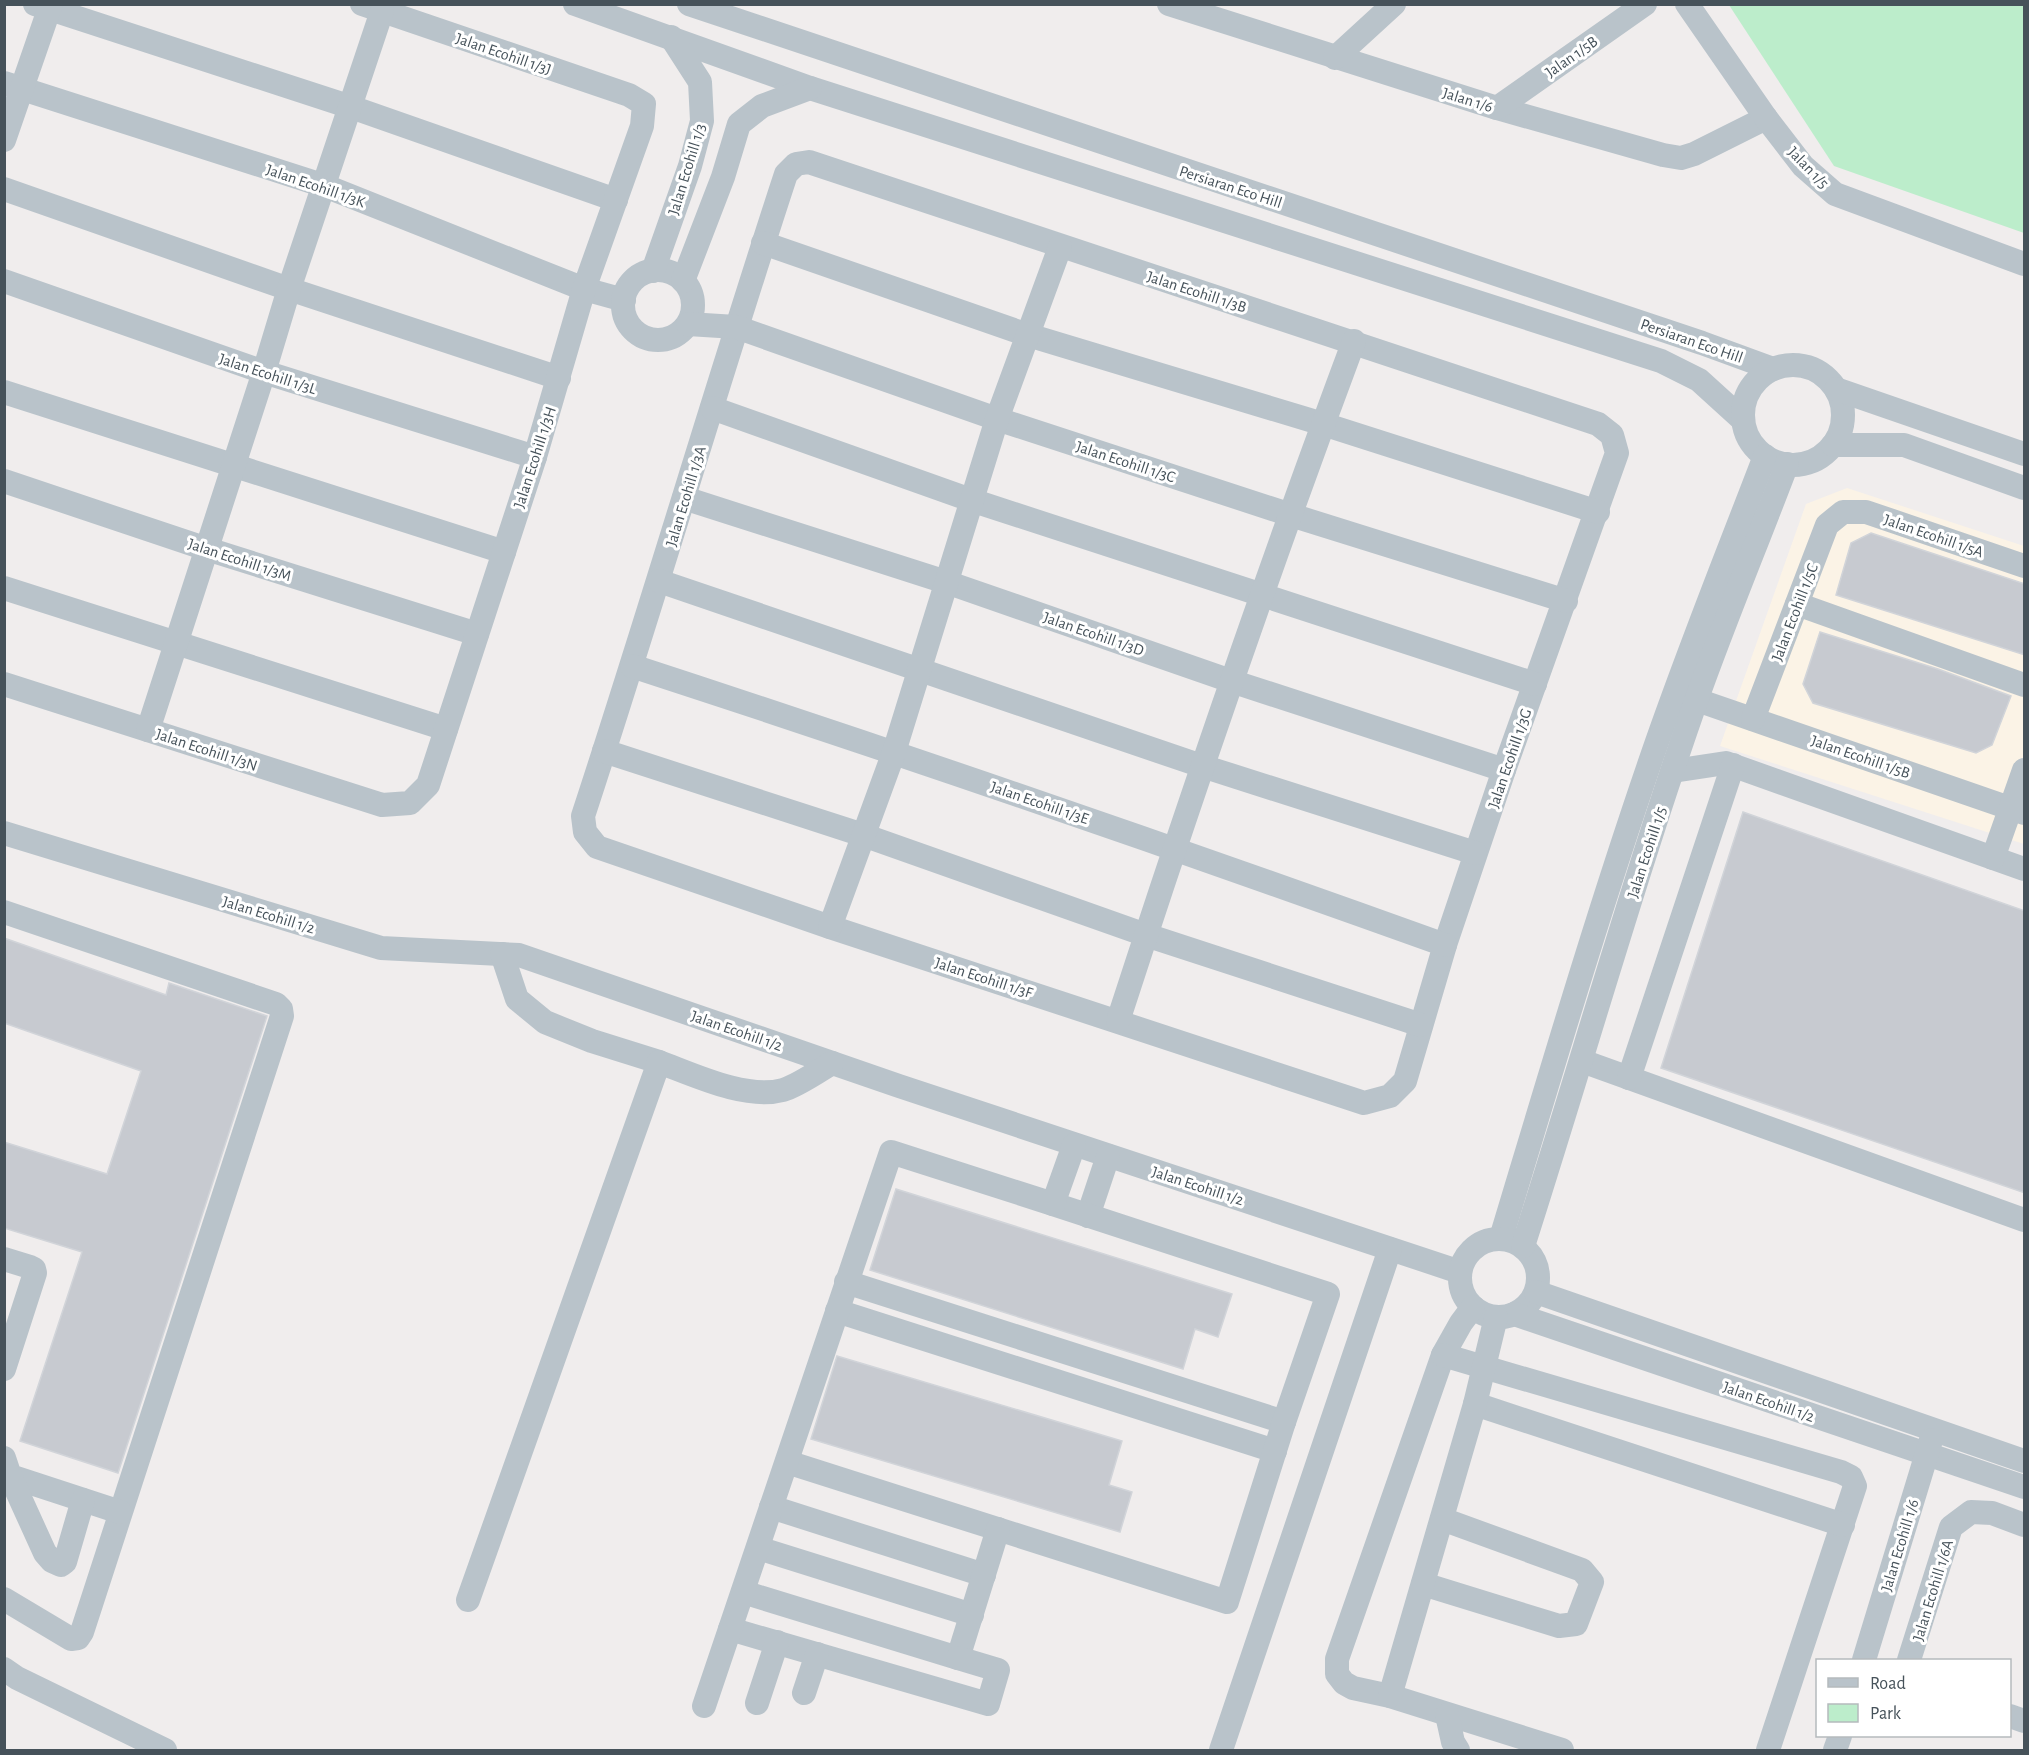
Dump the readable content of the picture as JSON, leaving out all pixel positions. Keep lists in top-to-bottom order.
{
  "streets": {
    "street": [
      "Jalan Ecohill 1/3J",
      "Jalan 1/5B",
      "Jalan 1/6",
      "Jalan 1/5",
      "Jalan Ecohill 1/3",
      "Jalan Ecohill 1/3K",
      "Persiaran Eco Hill",
      "Jalan Ecohill 1/3B",
      "Jalan Ecohill 1/3L",
      "Jalan Ecohill 1/3H",
      "Jalan Ecohill 1/3C",
      "Jalan Ecohill 1/3A",
      "Jalan Ecohill 1/5A",
      "Jalan Ecohill 1/3M",
      "Jalan Ecohill 1/5C",
      "Jalan Ecohill 1/3D",
      "Jalan Ecohill 1/3N",
      "Jalan Ecohill 1/5B",
      "Jalan Ecohill 1/3G",
      "Jalan Ecohill 1/3E",
      "Jalan Ecohill 1/5",
      "Jalan Ecohill 1/2",
      "Jalan Ecohill 1/3F",
      "Jalan Ecohill 1/6",
      "Jalan Ecohill 1/6A"
    ]
  },
  "crossings": [
    ["Jalan Ecohill 1/3J", "Jalan Ecohill 1/3H"],
    ["Jalan 1/5B", "Jalan 1/6"],
    ["Jalan 1/6", "Jalan 1/5"],
    ["Jalan Ecohill 1/3", "Jalan Ecohill 1/3K"],
    ["Jalan Ecohill 1/3", "Jalan Ecohill 1/3C"],
    ["Jalan Ecohill 1/3K", "Jalan Ecohill 1/3H"],
    ["Jalan Ecohill 1/3K", "Jalan Ecohill 1/3C"],
    ["Persiaran Eco Hill", "Jalan Ecohill 1/5"],
    ["Jalan Ecohill 1/3B", "Jalan Ecohill 1/3A"],
    ["Jalan Ecohill 1/3B", "Jalan Ecohill 1/3G"],
    ["Jalan Ecohill 1/3L", "Jalan Ecohill 1/3H"],
    ["Jalan Ecohill 1/3H", "Jalan Ecohill 1/3M"],
    ["Jalan Ecohill 1/3H", "Jalan Ecohill 1/3N"],
    ["Jalan Ecohill 1/3C", "Jalan Ecohill 1/3A"],
    ["Jalan Ecohill 1/3C", "Jalan Ecohill 1/3G"],
    ["Jalan Ecohill 1/3A", "Jalan Ecohill 1/3D"],
    ["Jalan Ecohill 1/3A", "Jalan Ecohill 1/3E"],
    ["Jalan Ecohill 1/3A", "Jalan Ecohill 1/3F"],
    ["Jalan Ecohill 1/5A", "Jalan Ecohill 1/5C"],
    ["Jalan Ecohill 1/5C", "Jalan Ecohill 1/5B"],
    ["Jalan Ecohill 1/3D", "Jalan Ecohill 1/3G"],
    ["Jalan Ecohill 1/5B", "Jalan Ecohill 1/5"],
    ["Jalan Ecohill 1/3G", "Jalan Ecohill 1/3E"],
    ["Jalan Ecohill 1/3G", "Jalan Ecohill 1/3F"],
    ["Jalan Ecohill 1/5", "Jalan Ecohill 1/2"],
    ["Jalan Ecohill 1/2", "Jalan Ecohill 1/6"]
  ],
  "legend": ["Road", "Park"]
}
